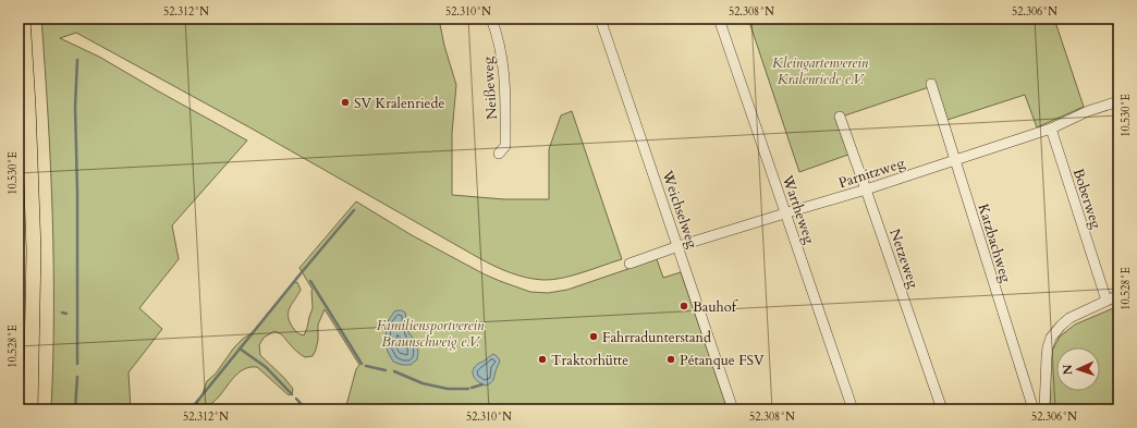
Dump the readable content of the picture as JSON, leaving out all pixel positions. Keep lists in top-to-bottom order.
{
  "streets": {
    "street": [
      "Neißeweg",
      "Parnitzweg",
      "Boberweg",
      "Weichselweg",
      "Wartheweg",
      "Katzbachweg",
      "Netzeweg"
    ]
  },
  "crossings": [
    ["Parnitzweg", "Boberweg"],
    ["Parnitzweg", "Weichselweg"],
    ["Parnitzweg", "Wartheweg"],
    ["Parnitzweg", "Katzbachweg"],
    ["Parnitzweg", "Netzeweg"]
  ],
  "parks": ["Kleingartenverein Kralenriede e.V.", "Familiensportverein Braunschweig e.V."],
  "places": [
    "SV Kralenriede",
    "Bauhof",
    "Fahrradunterstand",
    "Traktorhütte",
    "Pétanque FSV"
  ],
  "north": "left",
  "coordinates": [
    "52.312°N",
    "52.310°N",
    "52.308°N",
    "52.306°N",
    "10.530°E",
    "10.528°E"
  ]
}
